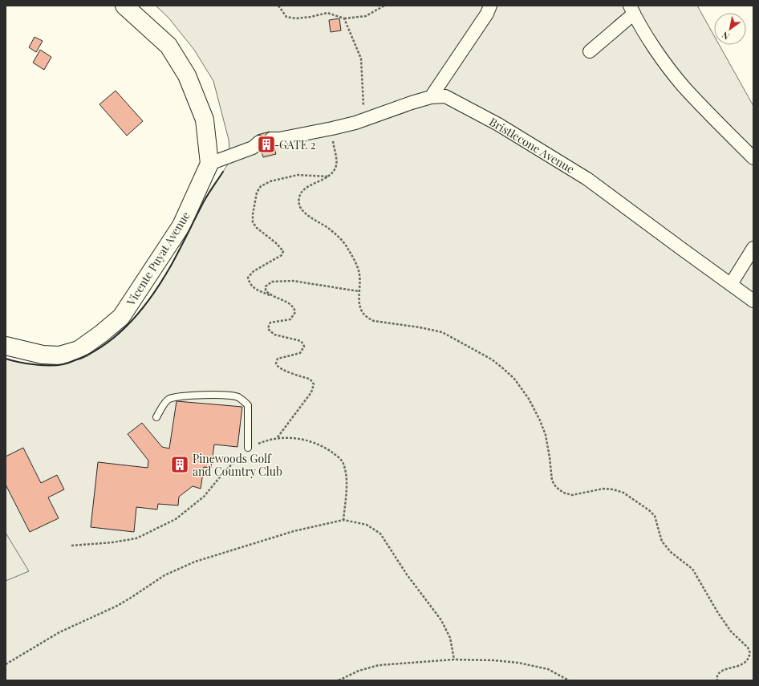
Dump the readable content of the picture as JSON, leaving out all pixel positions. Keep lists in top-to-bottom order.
{
  "streets": {
    "main road": ["Vicente Puyat Avenue"],
    "street": ["Bristlecone Avenue"]
  },
  "crossings": [
    ["Bristlecone Avenue", "Vicente Puyat Avenue"]
  ],
  "places": {
    "building": ["GATE 2", "Pinewoods Golf and Country Club"]
  },
  "north": "bottom left"
}
